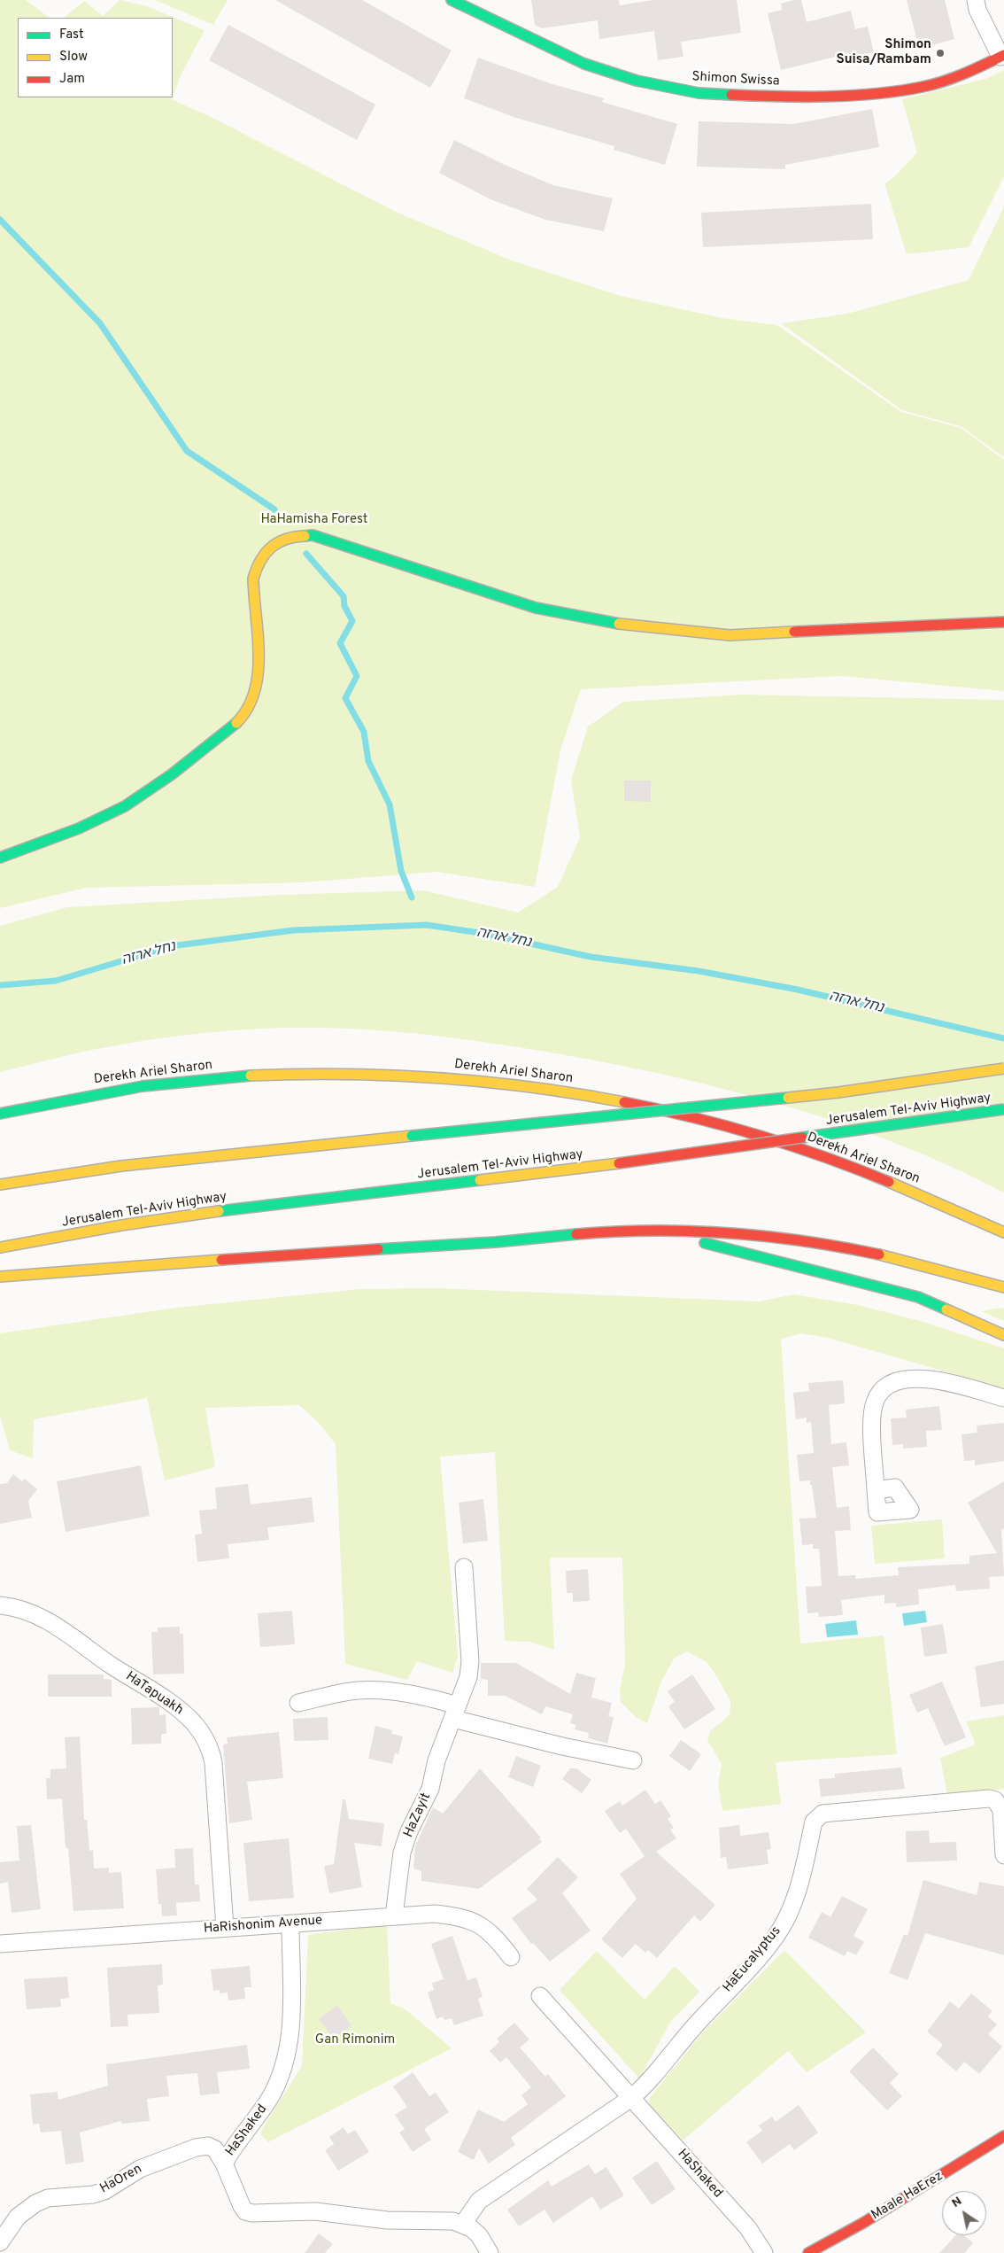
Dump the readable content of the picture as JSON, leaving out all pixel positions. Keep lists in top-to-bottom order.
{
  "streets": {
    "main road": [
      "Shimon Swissa",
      "Derekh Ariel Sharon",
      "Jerusalem Tel-Aviv Highway",
      "Maale HaErez"
    ],
    "street": [
      "HaTapuakh",
      "HaZayit",
      "HaRishonim Avenue",
      "HaEucalyptus",
      "HaShaked",
      "HaOren"
    ]
  },
  "crossings": [
    ["HaTapuakh", "HaRishonim Avenue"],
    ["HaZayit", "HaRishonim Avenue"],
    ["HaRishonim Avenue", "HaShaked"],
    ["HaEucalyptus", "HaShaked"],
    ["HaShaked", "HaOren"]
  ],
  "water": ["נחל ארזה"],
  "parks": ["HaHamisha Forest", "Gan Rimonim"],
  "places": ["Shimon Suisa/Rambam"],
  "legend": ["Fast", "Slow", "Jam"],
  "north": "top left"
}
